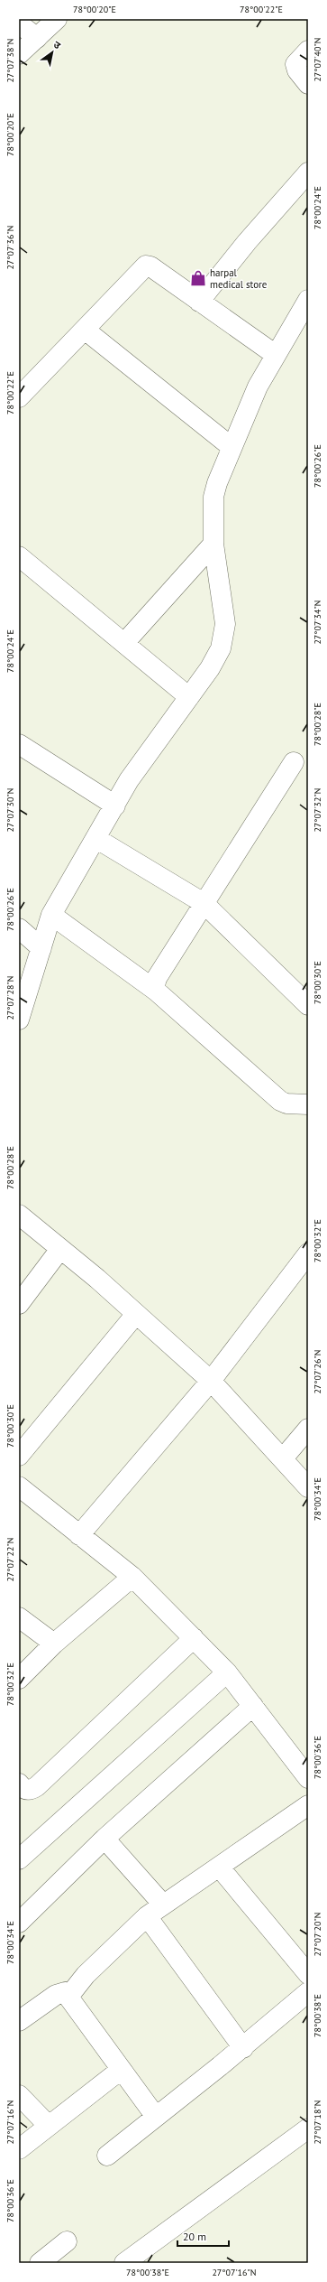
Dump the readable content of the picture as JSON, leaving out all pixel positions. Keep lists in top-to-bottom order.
{
  "places": {
    "shop": ["harpal medical store"]
  },
  "scale_bar": "20 m",
  "north": "top right",
  "coordinates": [
    "78°00'20\"E",
    "78°00'22\"E",
    "27°07'40\"N",
    "27°07'38\"N",
    "78°00'24\"E",
    "27°07'36\"N",
    "78°00'26\"E",
    "27°07'34\"N",
    "78°00'28\"E",
    "27°07'32\"N",
    "27°07'30\"N",
    "78°00'30\"E",
    "27°07'28\"N",
    "78°00'32\"E",
    "27°07'26\"N",
    "78°00'34\"E",
    "27°07'22\"N",
    "78°00'36\"E",
    "27°07'20\"N",
    "78°00'38\"E",
    "27°07'18\"N",
    "27°07'16\"N"
  ]
}
